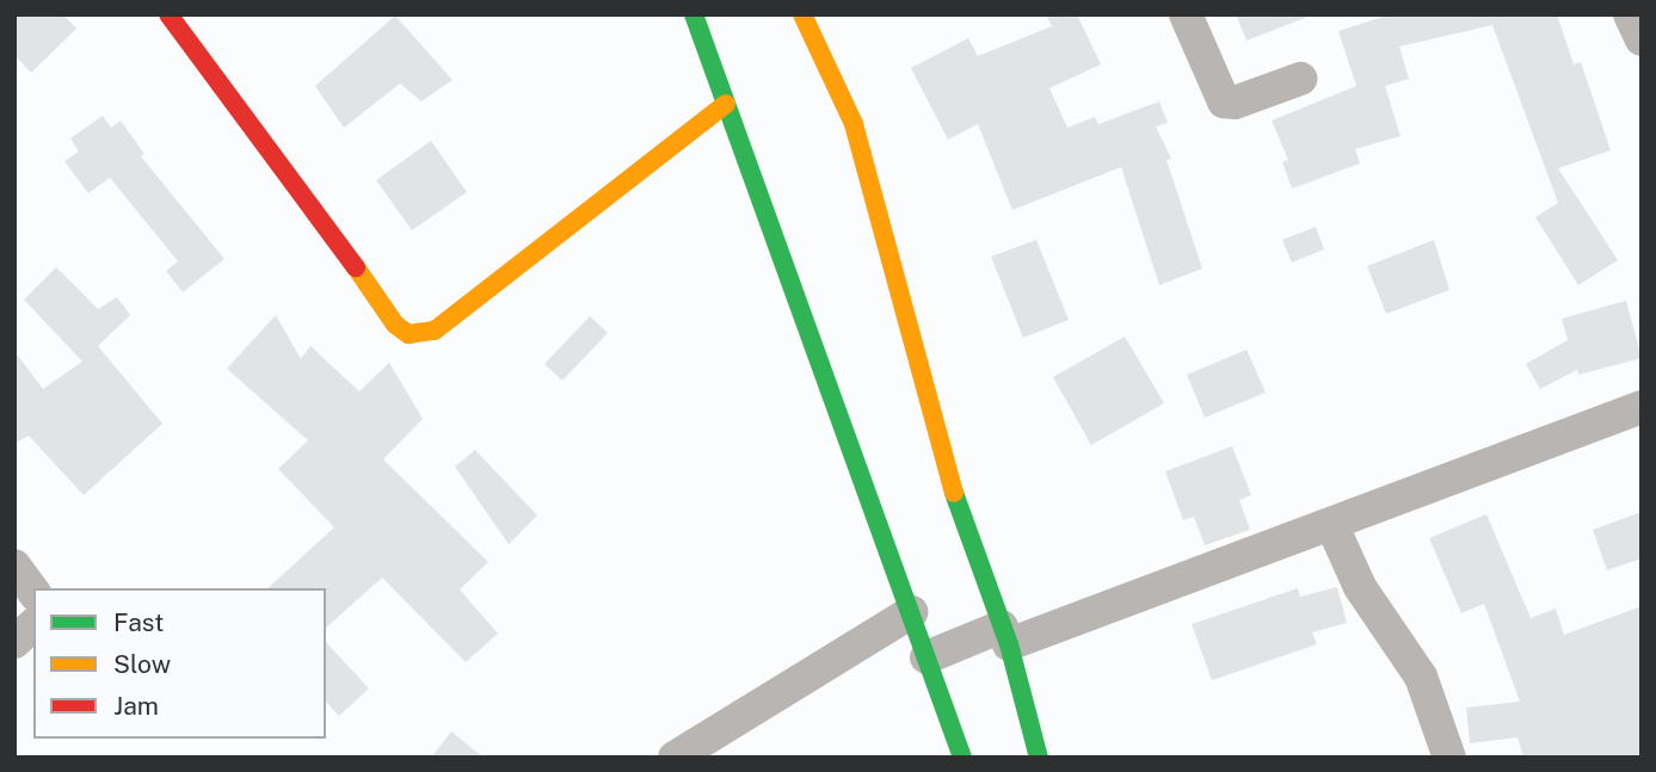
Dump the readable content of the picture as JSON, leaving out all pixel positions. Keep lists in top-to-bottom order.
{
  "legend": ["Fast", "Slow", "Jam"]
}
